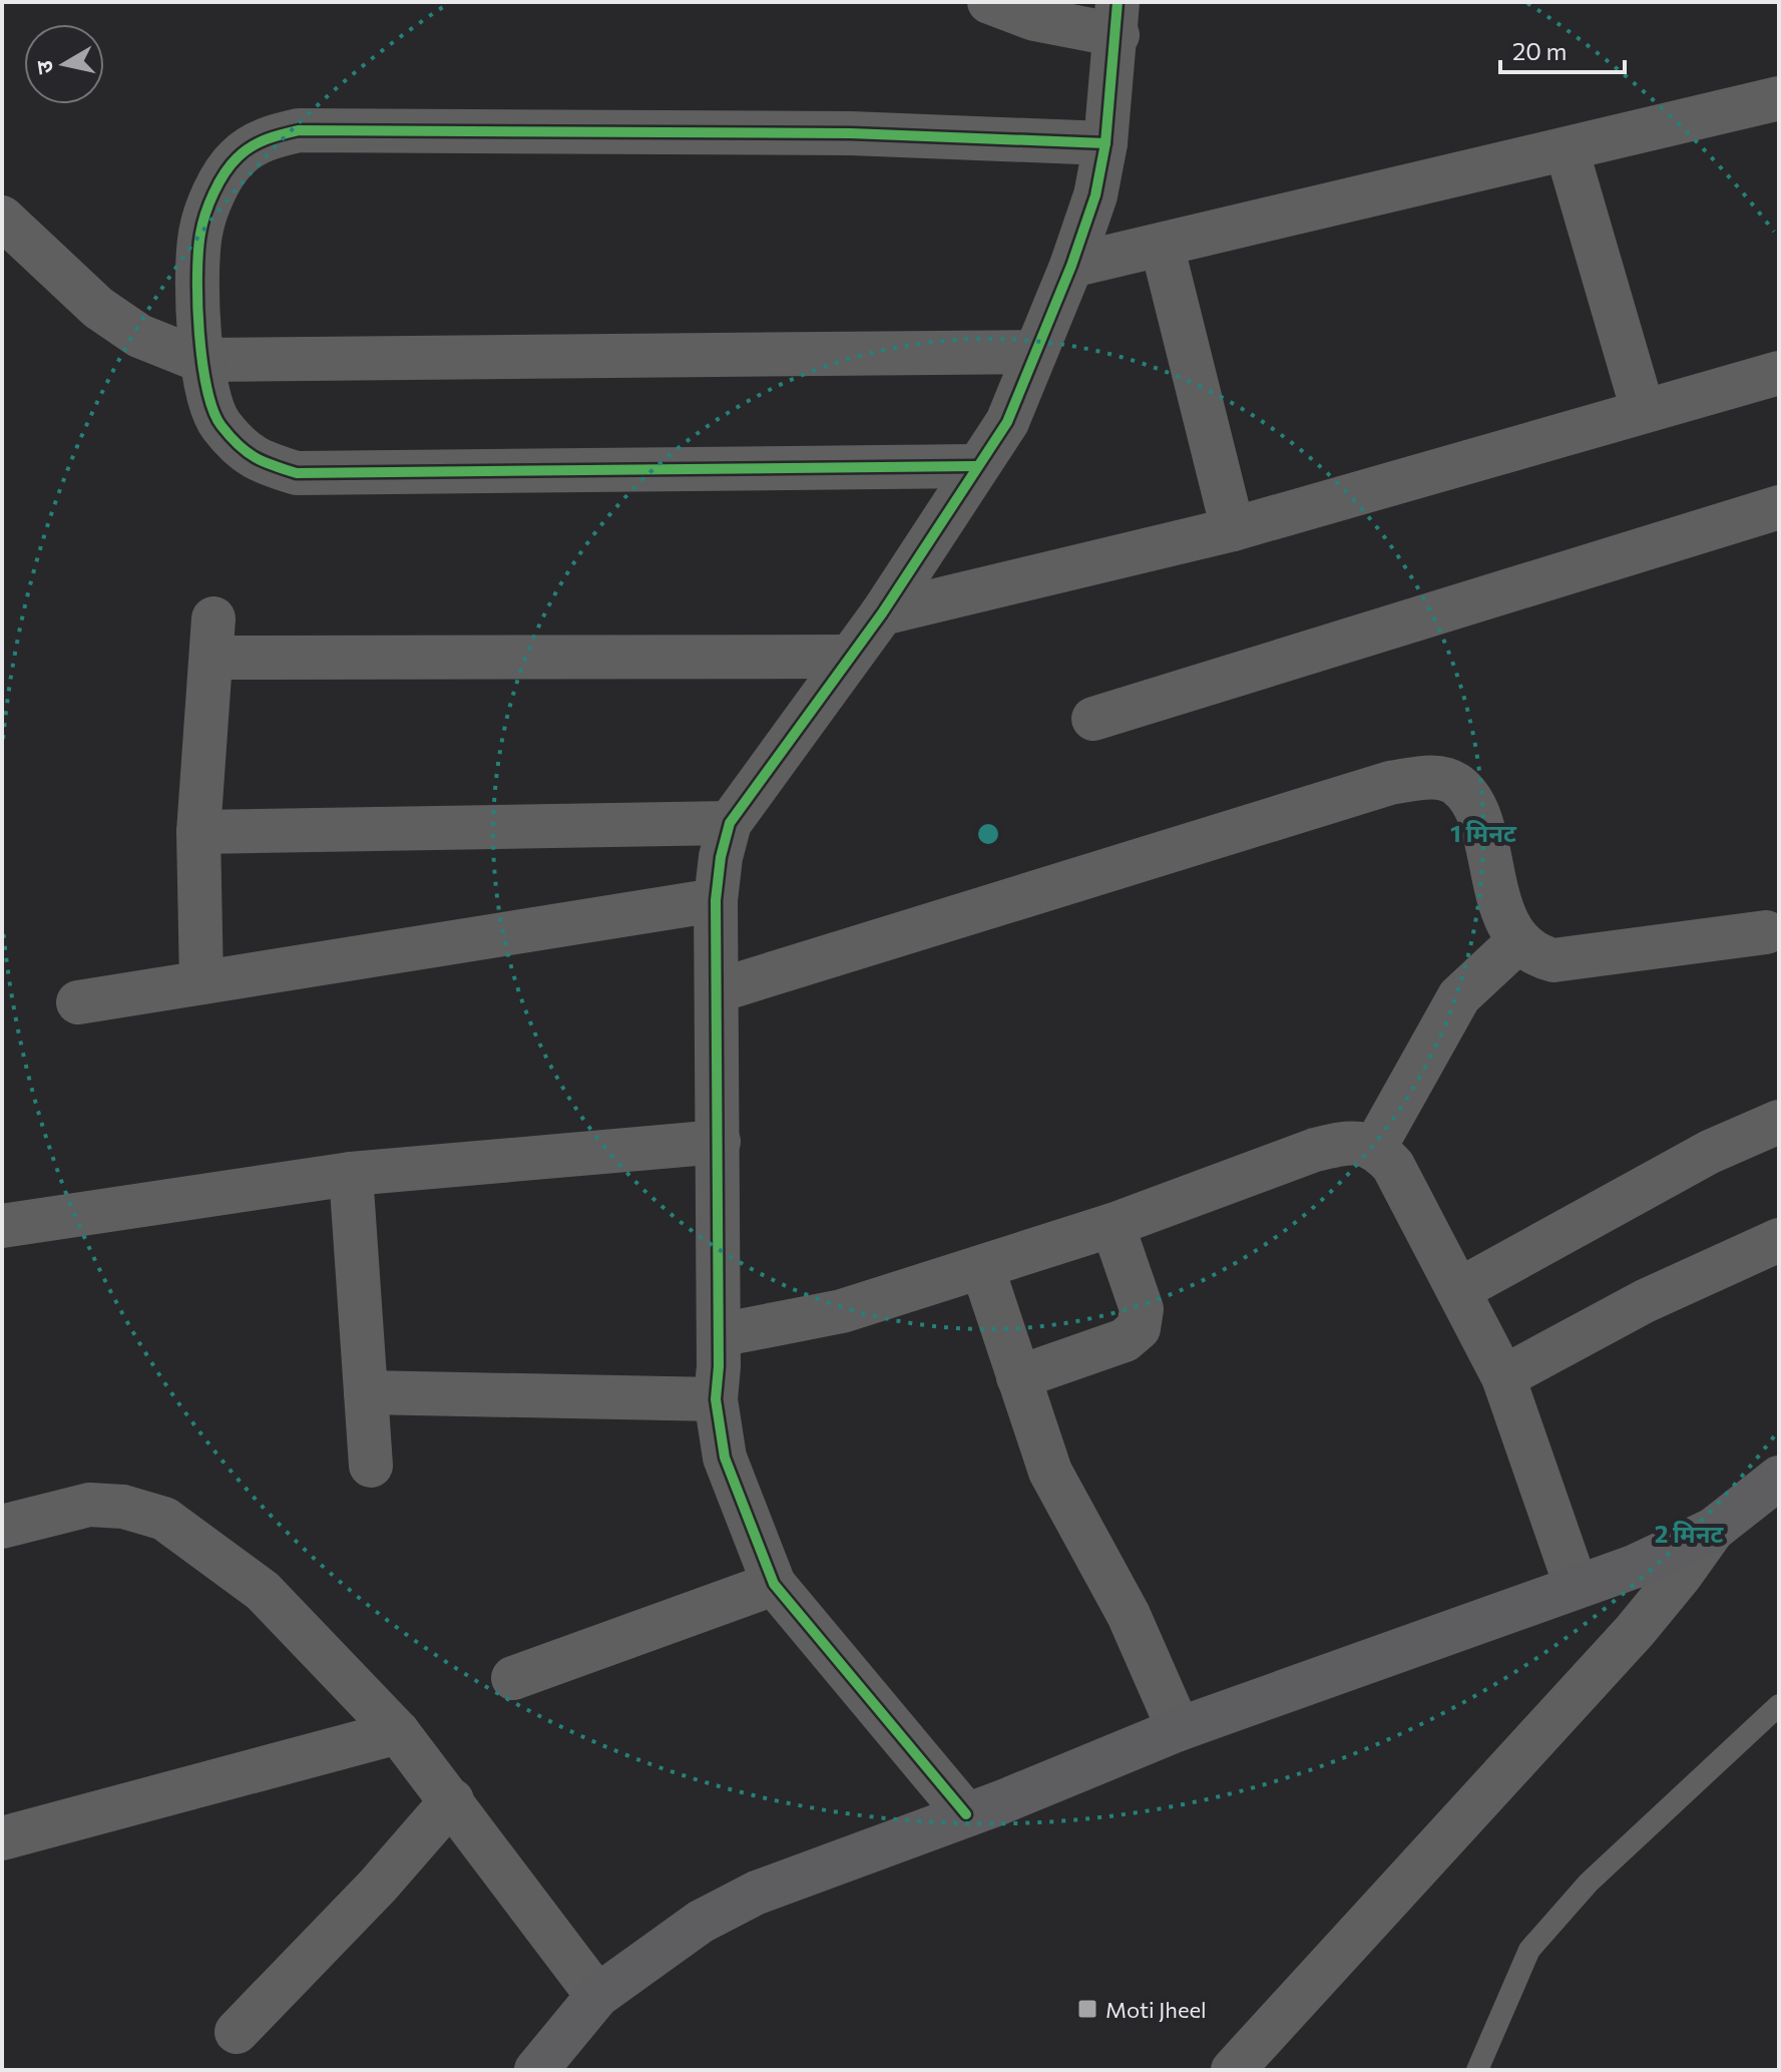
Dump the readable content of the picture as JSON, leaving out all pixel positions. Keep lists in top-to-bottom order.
{
  "places": {
    "transit": ["Moti Jheel"]
  },
  "scale_bar": "20 m",
  "north": "left",
  "rings": ["1 मिनट", "2 मिनट"]
}
